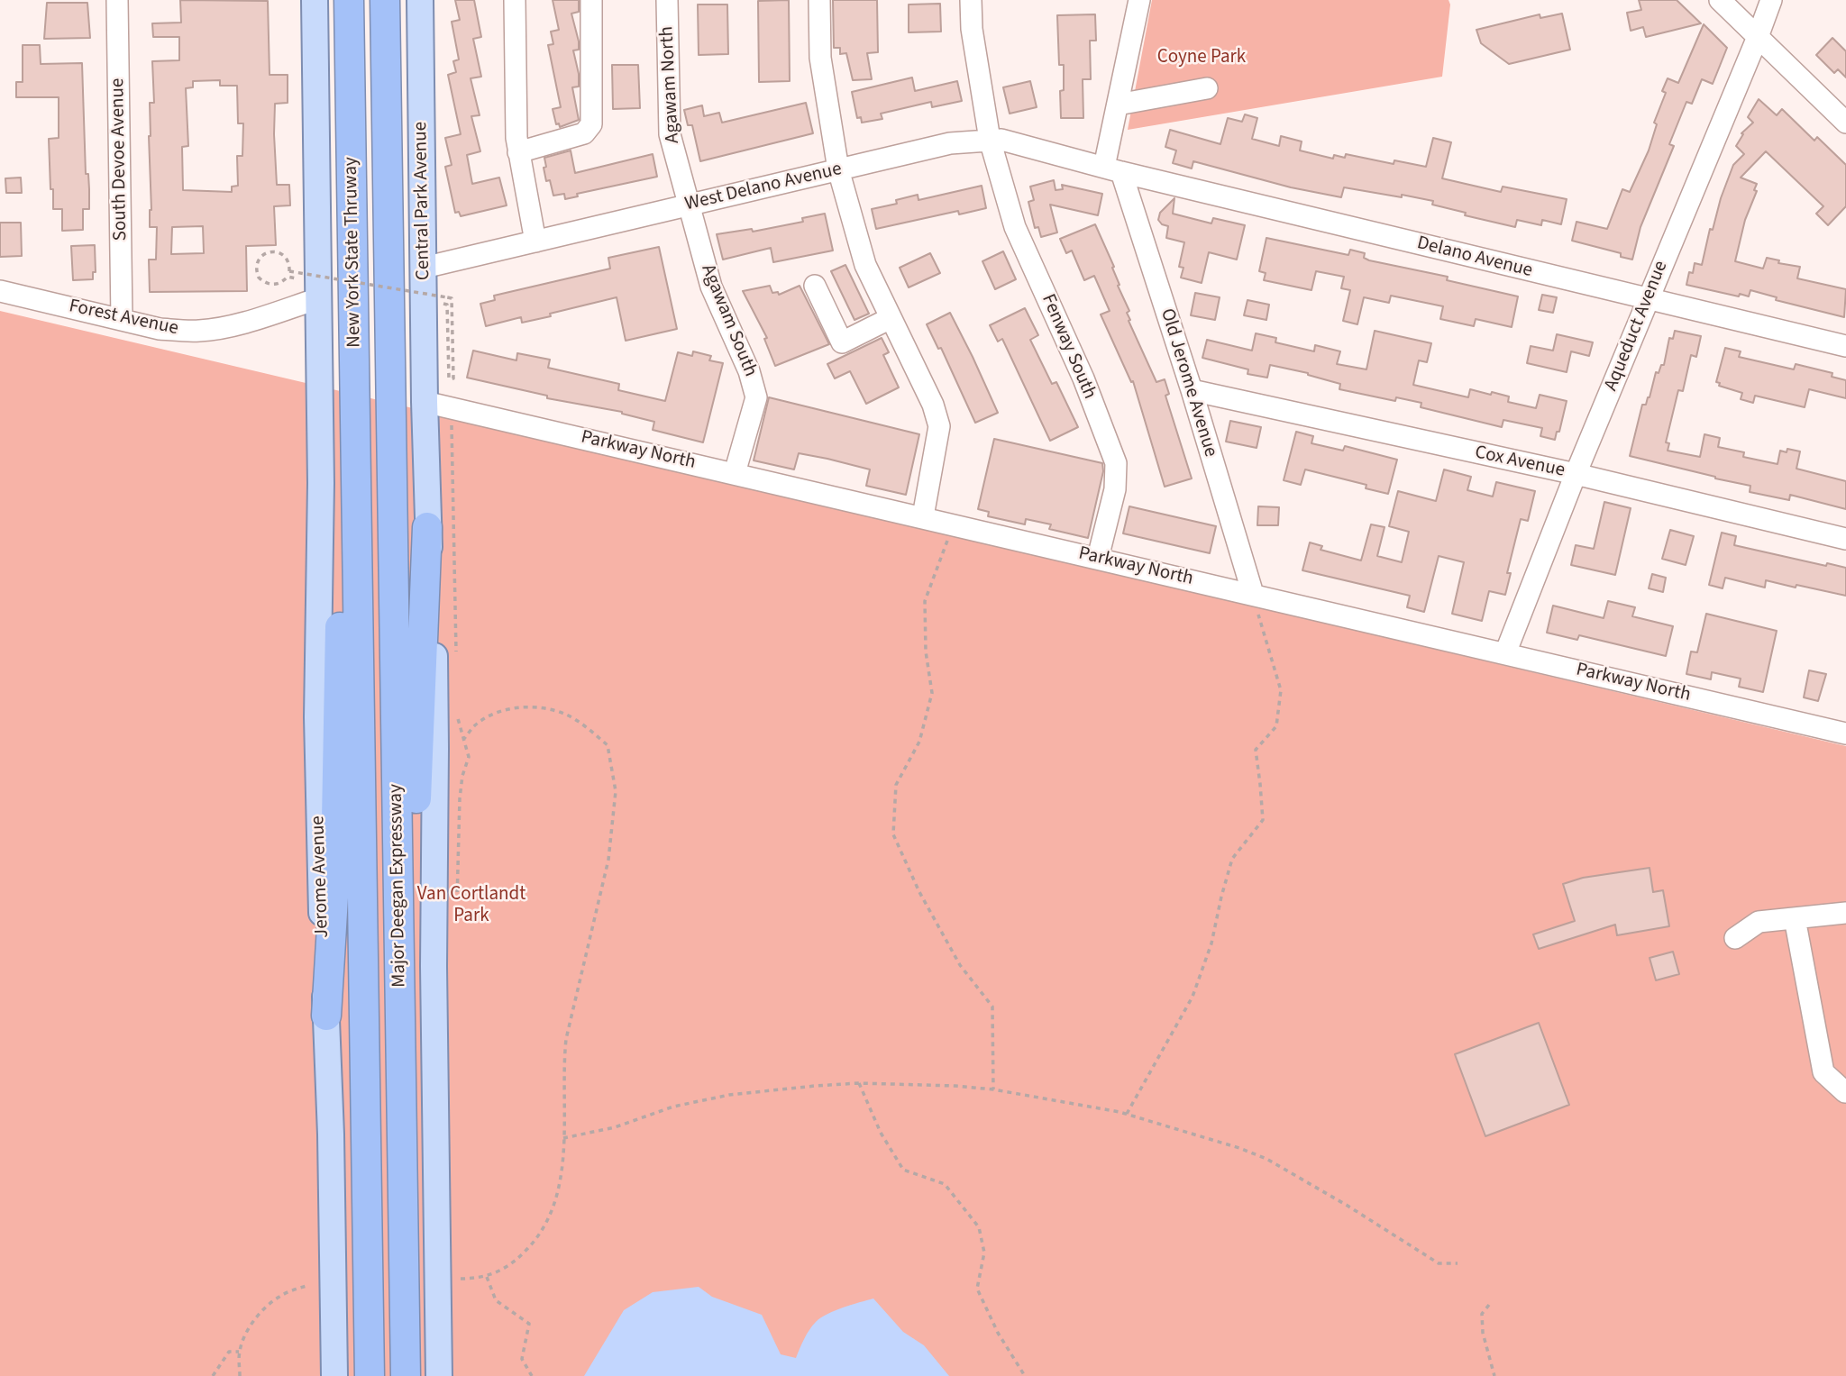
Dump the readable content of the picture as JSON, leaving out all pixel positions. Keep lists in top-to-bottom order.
{
  "streets": {
    "highway": ["New York State Thruway", "Major Deegan Expressway"],
    "main road": ["Central Park Avenue", "Jerome Avenue"],
    "street": [
      "Agawam North",
      "South Devoe Avenue",
      "West Delano Avenue",
      "Delano Avenue",
      "Forest Avenue",
      "Agawam South",
      "Aqueduct Avenue",
      "Fenway South",
      "Old Jerome Avenue",
      "Parkway North",
      "Cox Avenue"
    ]
  },
  "crossings": [
    ["Agawam North", "West Delano Avenue"],
    ["Agawam North", "Agawam South"],
    ["South Devoe Avenue", "Forest Avenue"],
    ["West Delano Avenue", "Central Park Avenue"],
    ["West Delano Avenue", "Delano Avenue"],
    ["West Delano Avenue", "Agawam South"],
    ["West Delano Avenue", "Fenway South"],
    ["West Delano Avenue", "Old Jerome Avenue"],
    ["Central Park Avenue", "Parkway North"],
    ["New York State Thruway", "Major Deegan Expressway"],
    ["Delano Avenue", "Aqueduct Avenue"],
    ["Delano Avenue", "Old Jerome Avenue"],
    ["Forest Avenue", "Jerome Avenue"],
    ["Agawam South", "Parkway North"],
    ["Aqueduct Avenue", "Parkway North"],
    ["Aqueduct Avenue", "Cox Avenue"],
    ["Fenway South", "Parkway North"],
    ["Old Jerome Avenue", "Parkway North"],
    ["Old Jerome Avenue", "Cox Avenue"]
  ],
  "parks": ["Coyne Park", "Van Cortlandt Park"]
}
